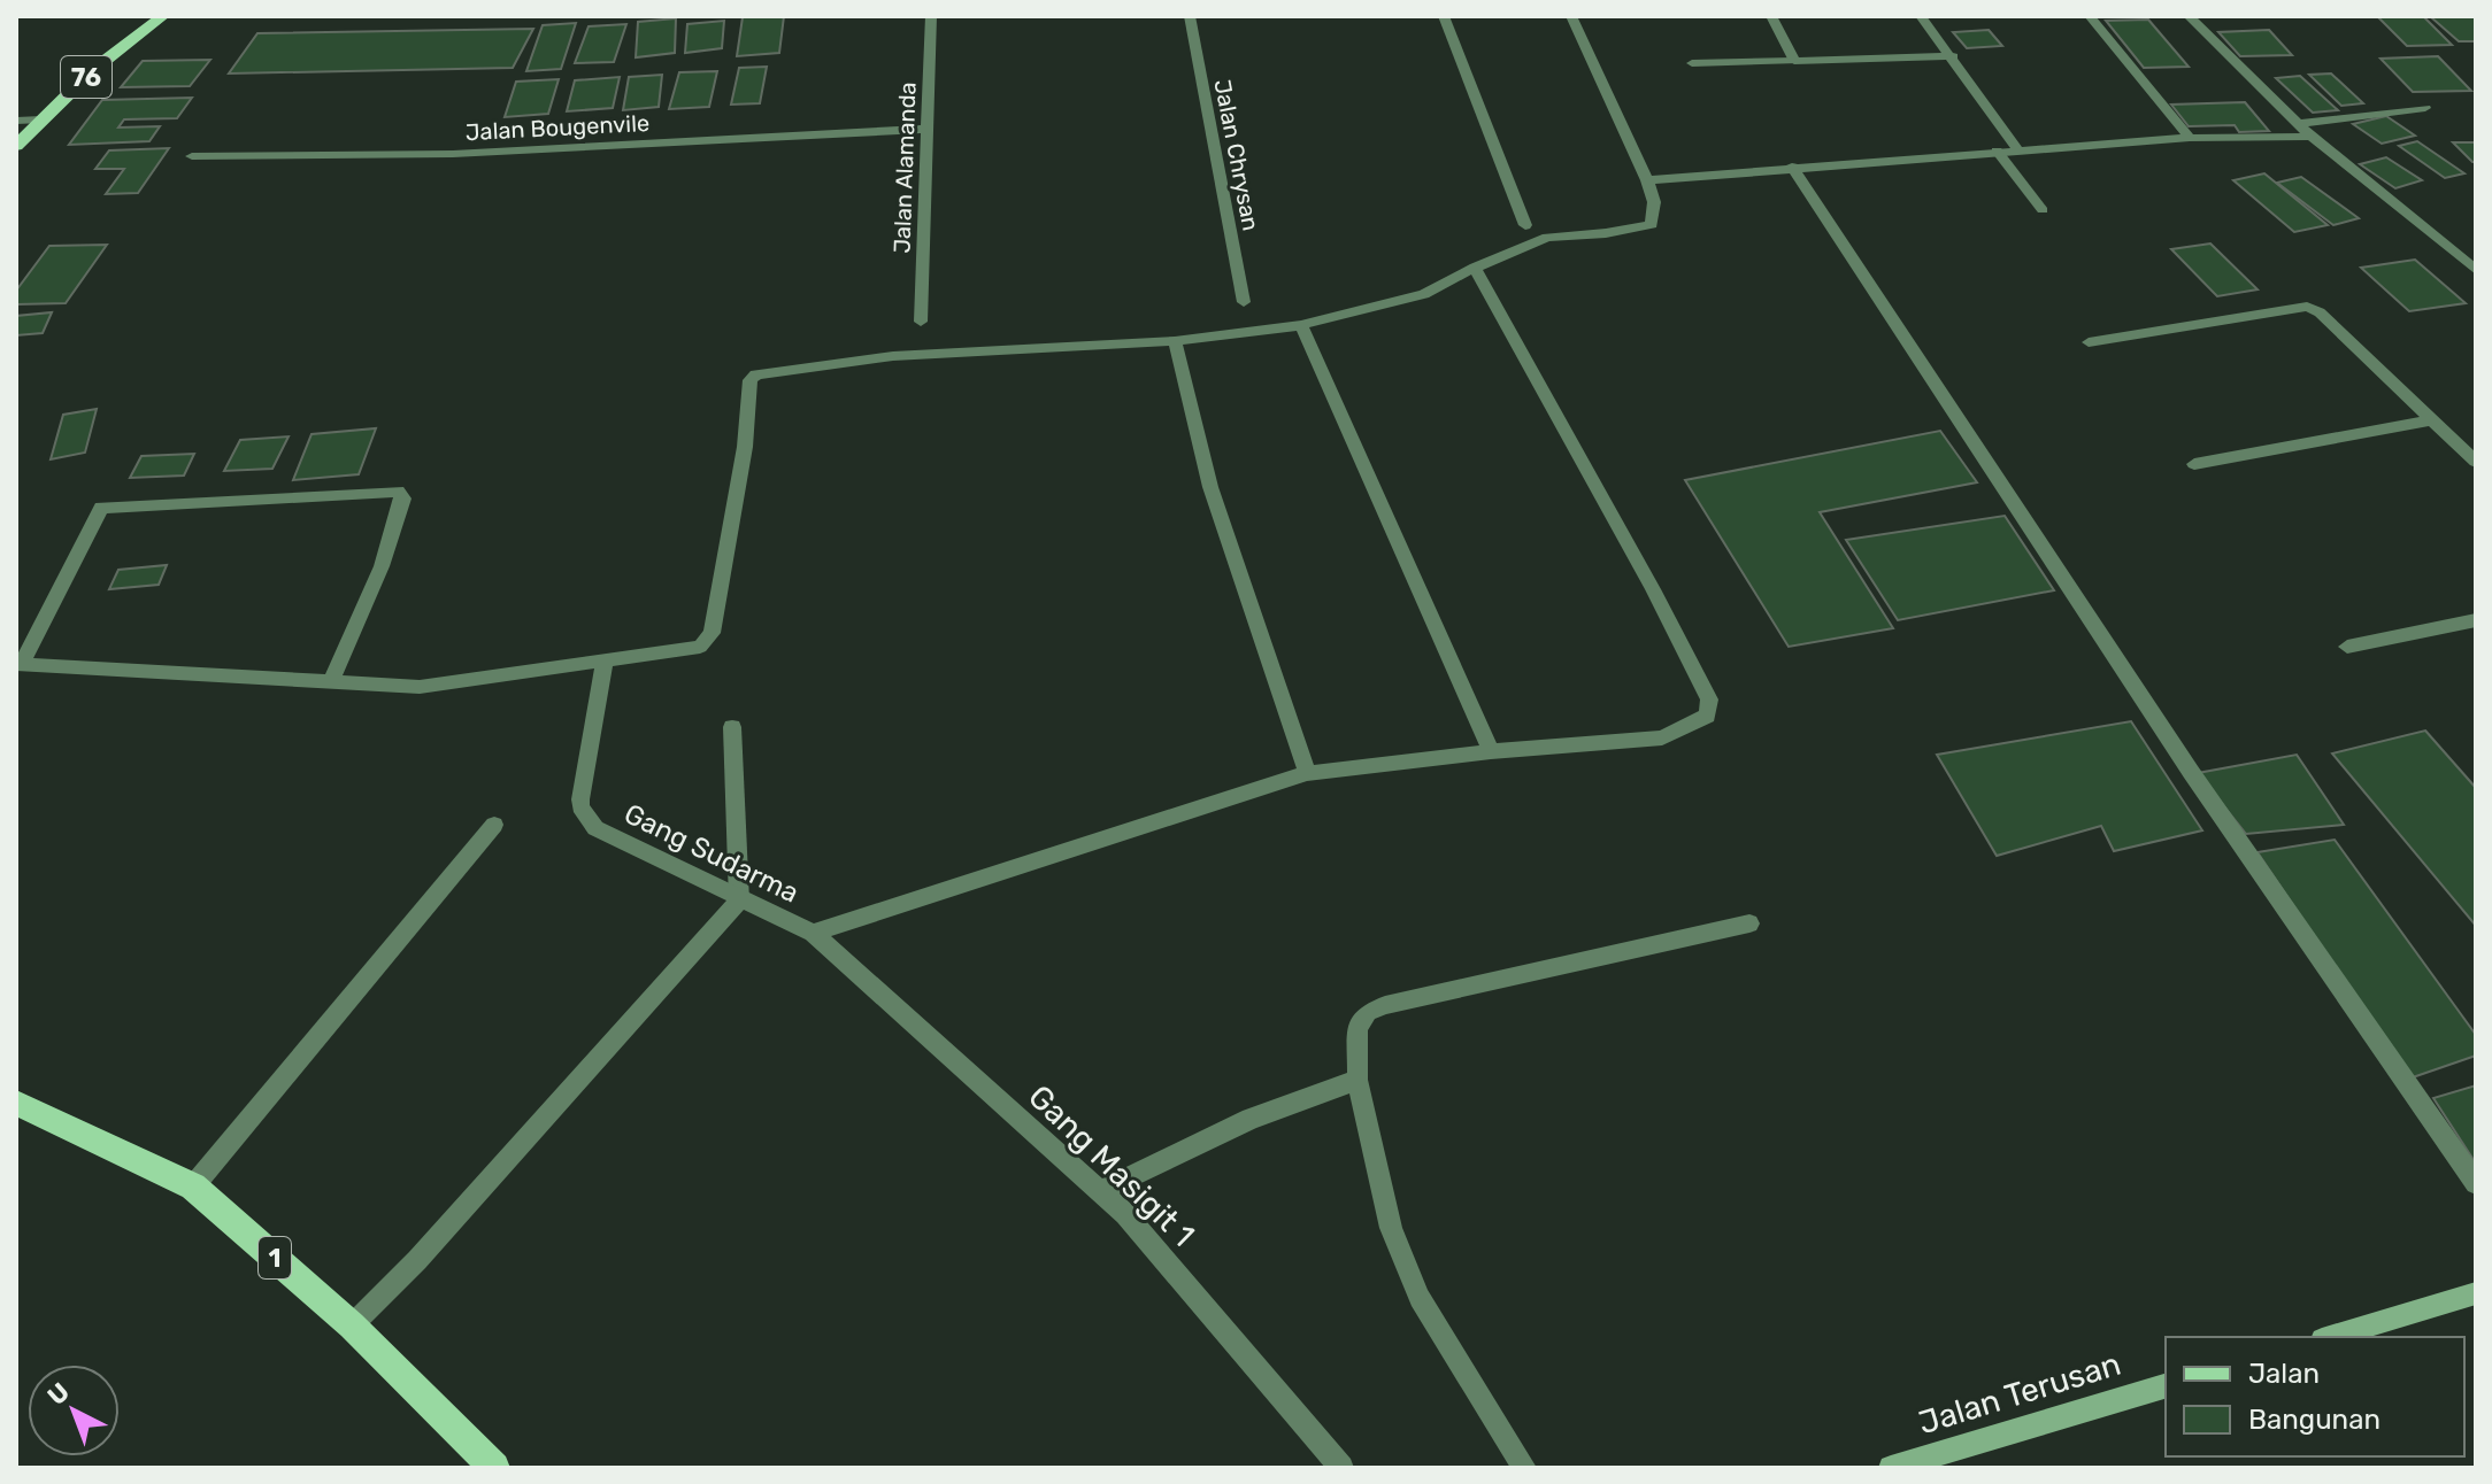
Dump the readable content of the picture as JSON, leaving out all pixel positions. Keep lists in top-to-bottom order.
{
  "streets": {
    "main road": ["76", "1", "Jalan Terusan"],
    "street": [
      "Jalan Bougenvile",
      "Jalan Chrysan",
      "Jalan Alamanda",
      "Gang Sudarma",
      "Gang Masigit 1"
    ]
  },
  "crossings": [
    ["Jalan Bougenvile", "Jalan Alamanda"],
    ["Gang Sudarma", "Gang Masigit 1"]
  ],
  "legend": ["Jalan", "Bangunan"],
  "north": "top left"
}
